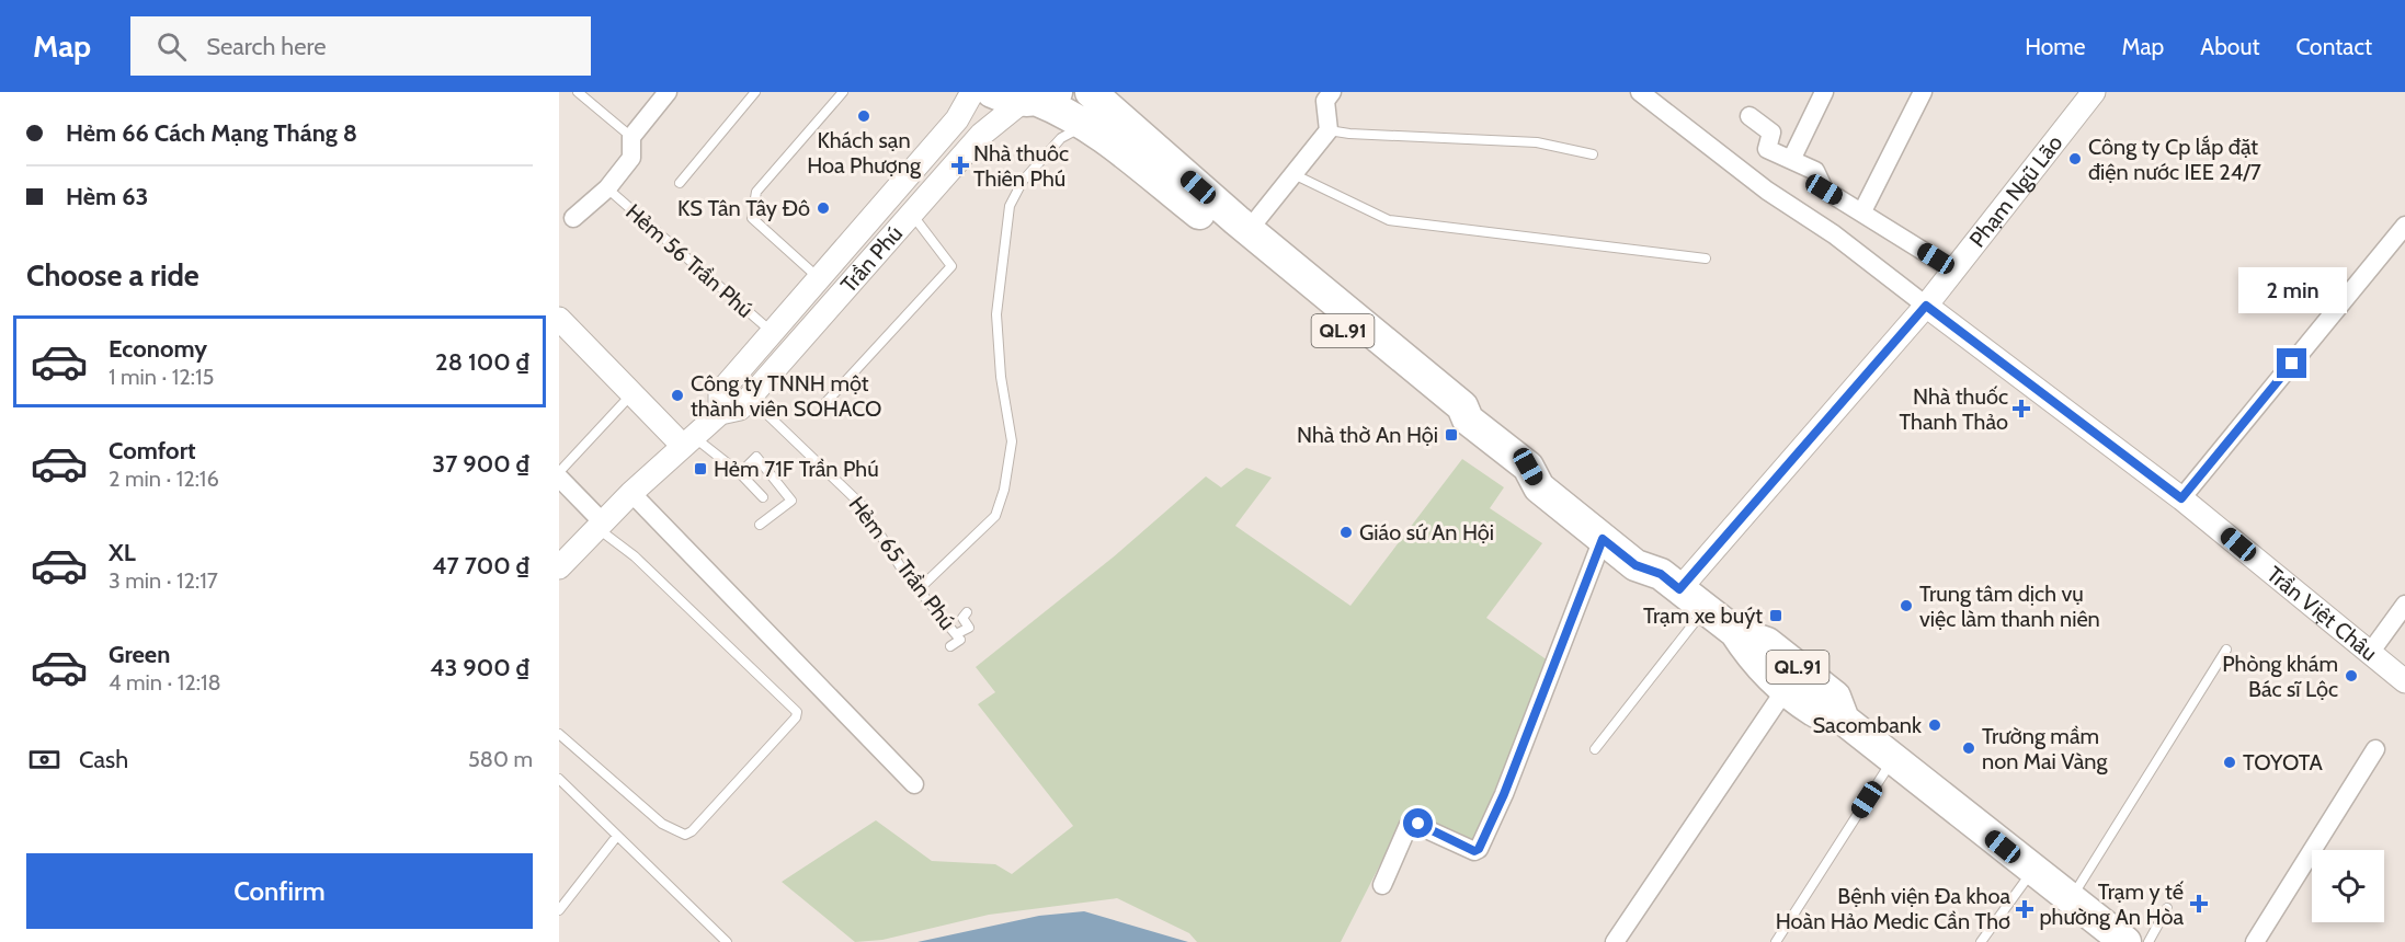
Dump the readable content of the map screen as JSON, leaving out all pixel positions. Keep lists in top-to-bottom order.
{
  "streets": {
    "highway": ["QL.91"],
    "street": ["Phạm Ngũ Lão", "Trần Phú", "Trần Việt Châu"],
    "lane": ["Hẻm 56 Trần Phú", "Hẻm 65 Trần Phú"]
  },
  "crossings": [
    ["Phạm Ngũ Lão", "QL.91"],
    ["Phạm Ngũ Lão", "Trần Việt Châu"],
    ["Hẻm 56 Trần Phú", "Trần Phú"],
    ["Trần Phú", "QL.91"],
    ["Trần Phú", "Hẻm 65 Trần Phú"]
  ],
  "places": {
    "other": [
      "Khách sạn Hoa Phượng",
      "Công ty Cp lắp đặt điện nước IEE 24/7",
      "KS Tân Tây Đô",
      "Công ty TNNH một thành viên SOHACO",
      "Giáo sứ An Hội",
      "Trung tâm dịch vụ việc làm thanh niên",
      "Phòng khám Bác sĩ Lộc",
      "Sacombank",
      "Trường mầm non Mai Vàng",
      "TOYOTA"
    ],
    "health": [
      "Nhà thuôc Thiên Phú",
      "Nhà thuốc Thanh Thảo",
      "Trạm y tế phường An Hòa",
      "Bệnh viện Đa khoa Hoàn Hảo Medic Cần Thơ"
    ],
    "transit": ["Nhà thờ An Hội", "Hẻm 71F Trần Phú", "Trạm xe buýt"]
  },
  "page": {
    "header": "Map",
    "search": "Search here",
    "nav": [
      "Home",
      "Map",
      "About",
      "Contact"
    ],
    "banner": ["Hẻm 66 Cách Mạng Tháng 8", "Hèm 63"],
    "heading": "Choose a ride",
    "bubble": "2 min",
    "list": [
      {
        "name": "Economy",
        "note": "1 min · 12:15",
        "value": "28 100 ₫"
      },
      {
        "name": "Comfort",
        "note": "2 min · 12:16",
        "value": "37 900 ₫"
      },
      {
        "name": "XL",
        "note": "3 min · 12:17",
        "value": "47 700 ₫"
      },
      {
        "name": "Green",
        "note": "4 min · 12:18",
        "value": "43 900 ₫"
      }
    ],
    "pay": ["Cash", "580 m"],
    "buttons": "Confirm"
  }
}
